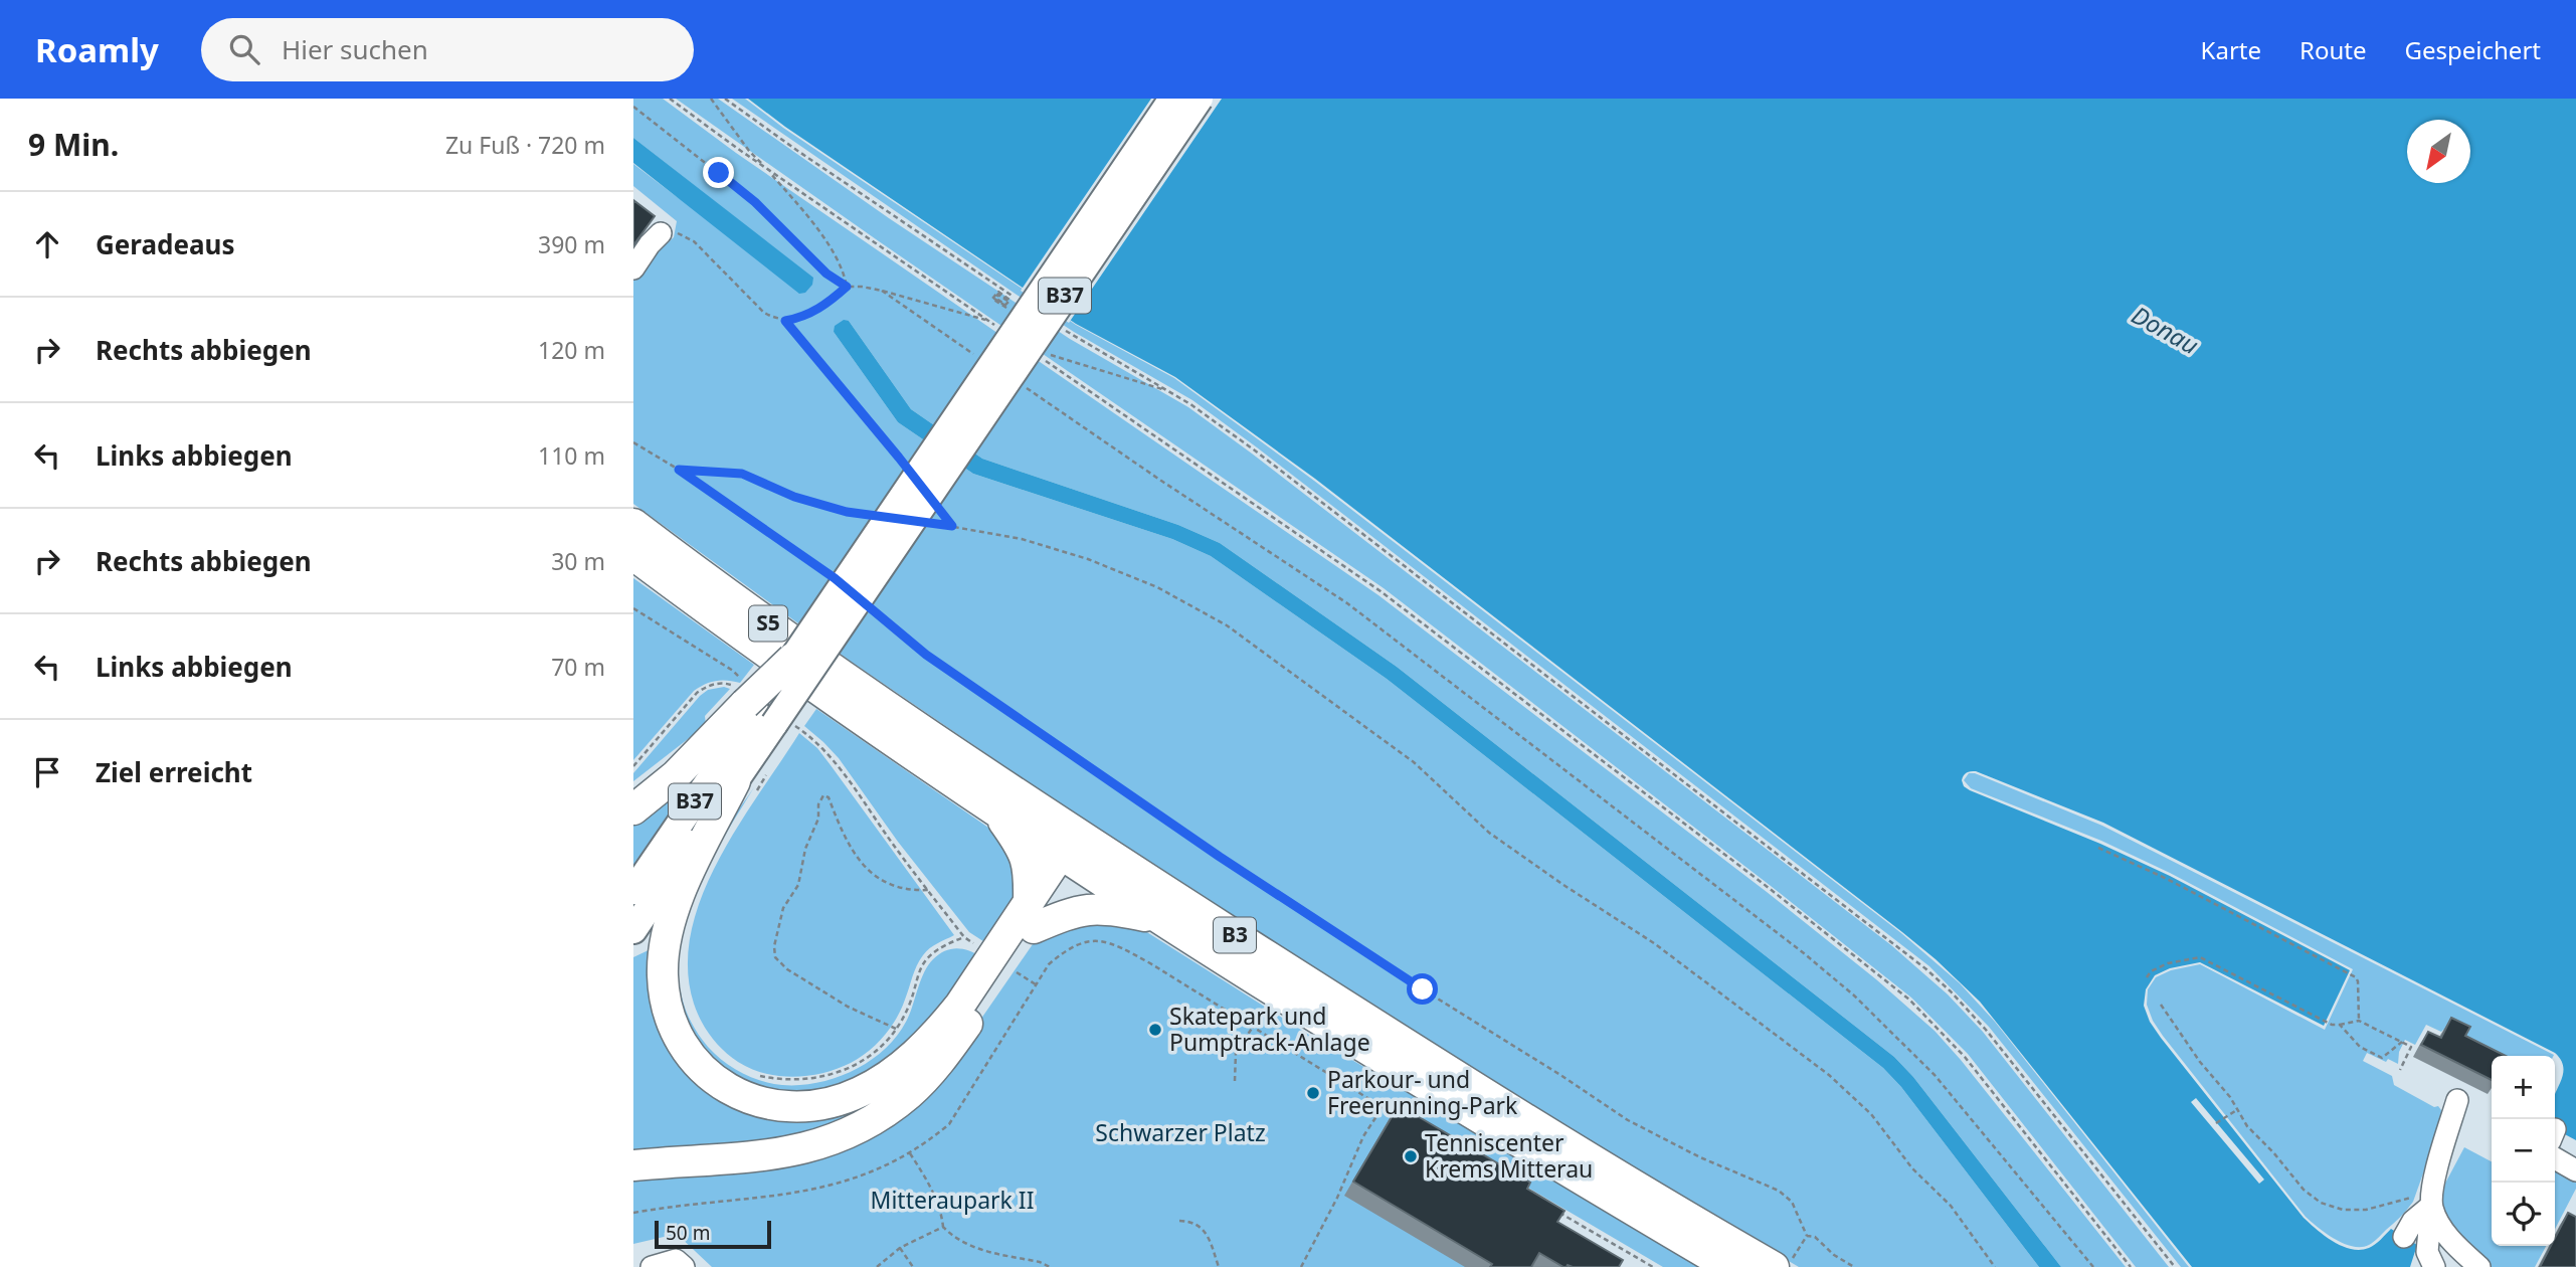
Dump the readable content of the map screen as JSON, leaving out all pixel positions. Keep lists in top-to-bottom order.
{
  "streets": {
    "highway": ["S5", "B3"],
    "main road": ["B37"]
  },
  "crossings": [
    ["S5", "B3"]
  ],
  "water": ["Donau"],
  "parks": ["Schwarzer Platz", "Mitteraupark II"],
  "places": ["Skatepark und Pumptrack-Anlage", "Parkour- und Freerunning-Park", "Tenniscenter Krems Mitterau"],
  "scale_bar": "50 m",
  "north": "bottom left",
  "page": {
    "header": "Roamly",
    "search": "Hier suchen",
    "nav": ["Karte", "Route", "Gespeichert"],
    "heading": ["9 Min.", "Zu Fuß · 720 m"],
    "list": [
      ["Geradeaus", "390 m"],
      ["Rechts abbiegen", "120 m"],
      ["Links abbiegen", "110 m"],
      ["Rechts abbiegen", "30 m"],
      ["Links abbiegen", "70 m"],
      "Ziel erreicht"
    ],
    "map_buttons": ["+", "−"],
    "scale": "50 m"
  }
}
